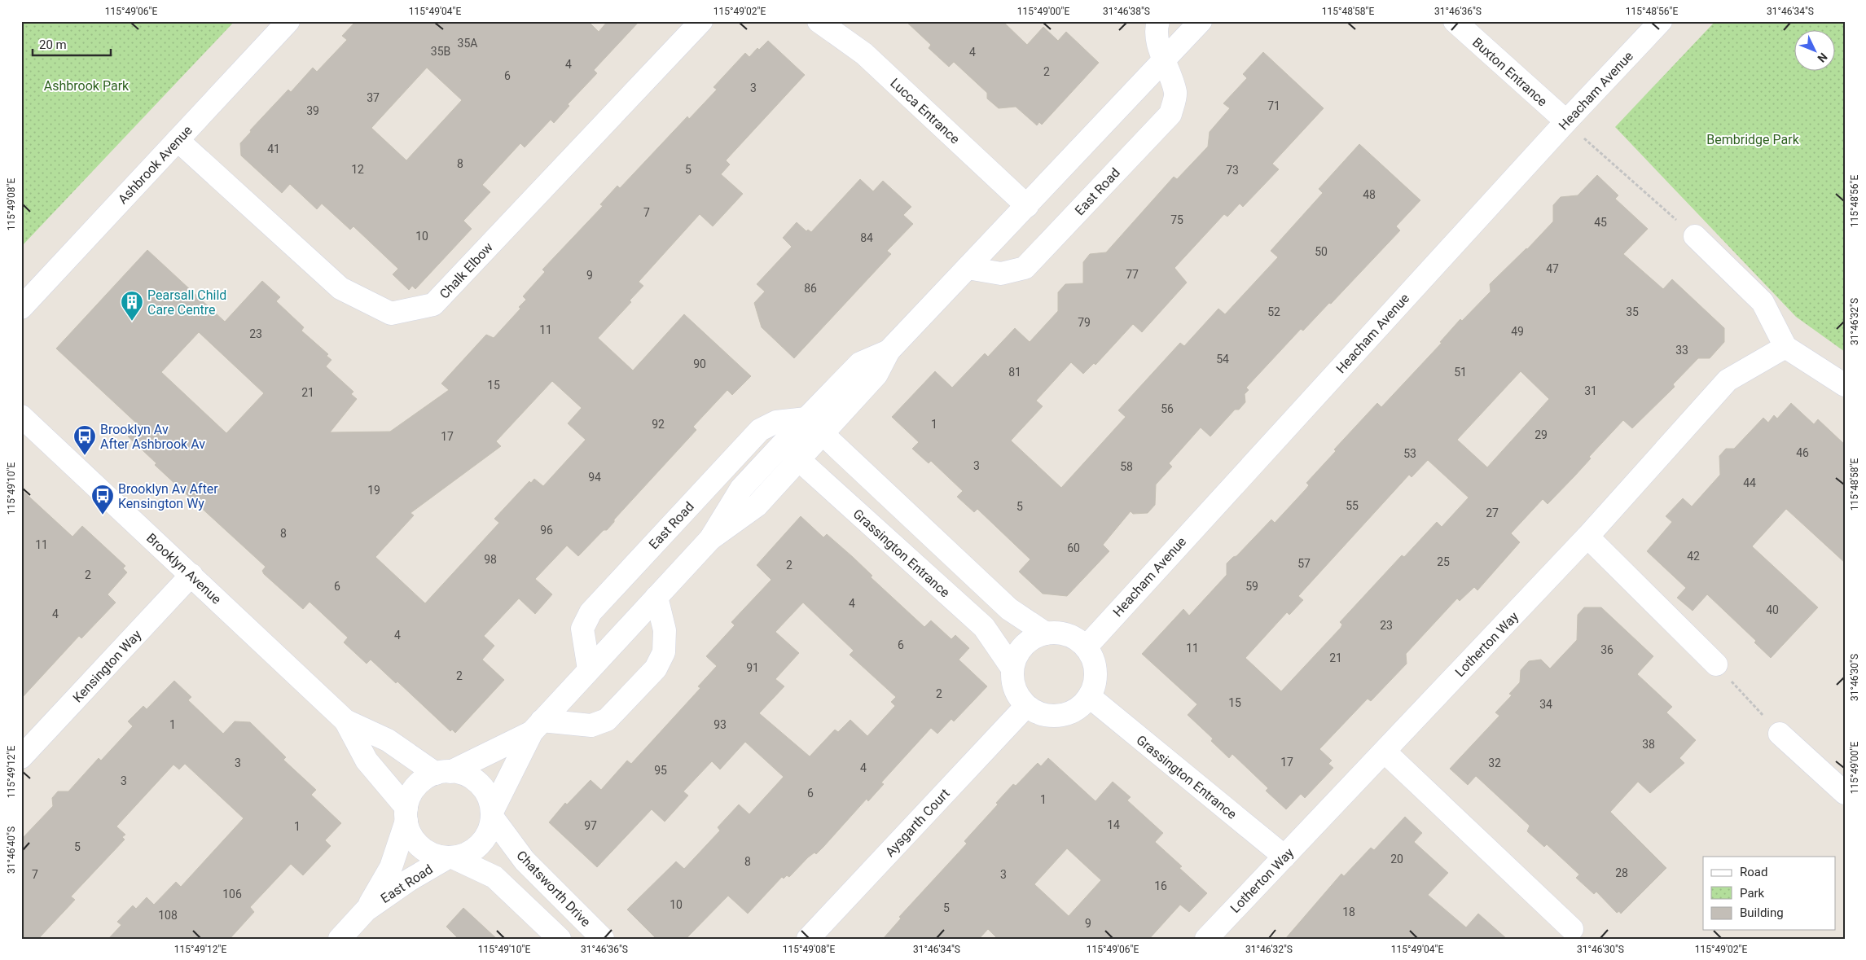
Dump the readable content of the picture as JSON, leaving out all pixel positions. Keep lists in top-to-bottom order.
{
  "streets": {
    "street": [
      "Buxton Entrance",
      "Heacham Avenue",
      "Lucca Entrance",
      "Ashbrook Avenue",
      "East Road",
      "Chalk Elbow",
      "Grassington Entrance",
      "Brooklyn Avenue",
      "Lotherton Way",
      "Kensington Way",
      "Aysgarth Court",
      "Chatsworth Drive"
    ]
  },
  "crossings": [
    ["Buxton Entrance", "Heacham Avenue"],
    ["Heacham Avenue", "Grassington Entrance"],
    ["Heacham Avenue", "Aysgarth Court"],
    ["Ashbrook Avenue", "Chalk Elbow"],
    ["East Road", "Brooklyn Avenue"],
    ["East Road", "Chatsworth Drive"],
    ["Grassington Entrance", "Lotherton Way"],
    ["Grassington Entrance", "Aysgarth Court"],
    ["Brooklyn Avenue", "Kensington Way"],
    ["Brooklyn Avenue", "Chatsworth Drive"]
  ],
  "parks": ["Ashbrook Park", "Bembridge Park"],
  "places": {
    "building": ["Pearsall Child Care Centre"],
    "bus stop": ["Brooklyn Av After Ashbrook Av", "Brooklyn Av After Kensington Wy"]
  },
  "house_numbers": [
    "35A",
    "35B",
    "4",
    "4",
    "2",
    "6",
    "3",
    "37",
    "71",
    "39",
    "41",
    "8",
    "12",
    "5",
    "73",
    "48",
    "7",
    "75",
    "45",
    "10",
    "84",
    "50",
    "47",
    "77",
    "9",
    "86",
    "52",
    "35",
    "79",
    "11",
    "49",
    "23",
    "33",
    "54",
    "90",
    "81",
    "51",
    "15",
    "31",
    "21",
    "56",
    "92",
    "1",
    "29",
    "17",
    "46",
    "53",
    "3",
    "58",
    "94",
    "44",
    "19",
    "55",
    "5",
    "27",
    "96",
    "8",
    "11",
    "60",
    "42",
    "98",
    "25",
    "57",
    "2",
    "2",
    "6",
    "59",
    "4",
    "40",
    "4",
    "23",
    "4",
    "6",
    "11",
    "36",
    "21",
    "91",
    "2",
    "2",
    "15",
    "34",
    "1",
    "93",
    "38",
    "17",
    "3",
    "32",
    "4",
    "95",
    "3",
    "6",
    "1",
    "14",
    "97",
    "1",
    "5",
    "20",
    "8",
    "28",
    "7",
    "3",
    "16",
    "106",
    "10",
    "5",
    "18",
    "108",
    "9"
  ],
  "legend": ["Road", "Park", "Building"],
  "scale_bar": "20 m",
  "north": "bottom right",
  "coordinates": [
    "115°49'06\"E",
    "115°49'04\"E",
    "115°49'02\"E",
    "115°49'00\"E",
    "31°46'38\"S",
    "115°48'58\"E",
    "31°46'36\"S",
    "115°48'56\"E",
    "31°46'34\"S",
    "115°49'08\"E",
    "31°46'32\"S",
    "115°49'10\"E",
    "31°46'30\"S",
    "115°49'12\"E",
    "31°46'40\"S"
  ]
}
